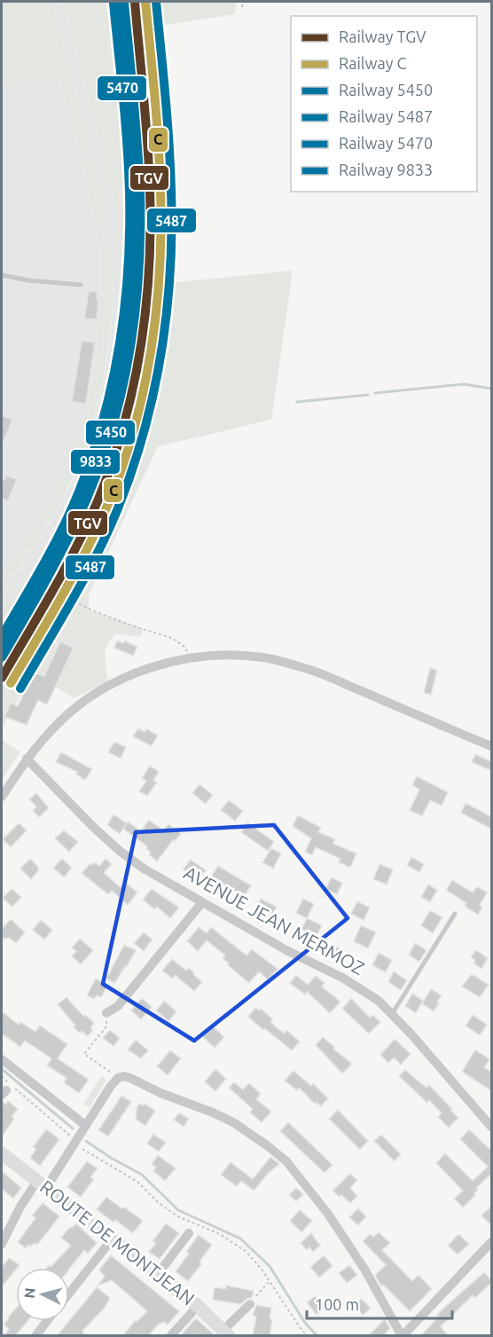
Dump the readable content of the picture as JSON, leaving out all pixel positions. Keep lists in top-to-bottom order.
{
  "streets": {
    "street": ["AVENUE JEAN MERMOZ", "ROUTE DE MONTJEAN"]
  },
  "lines": [
    "rail line TGV",
    "rail line C",
    "rail line 5487",
    "rail line 5450",
    "rail line 9833",
    "rail line 5470"
  ],
  "legend": [
    "Railway TGV",
    "Railway C",
    "Railway 5450",
    "Railway 5487",
    "Railway 5470",
    "Railway 9833"
  ],
  "scale_bar": "100 m",
  "north": "left"
}
